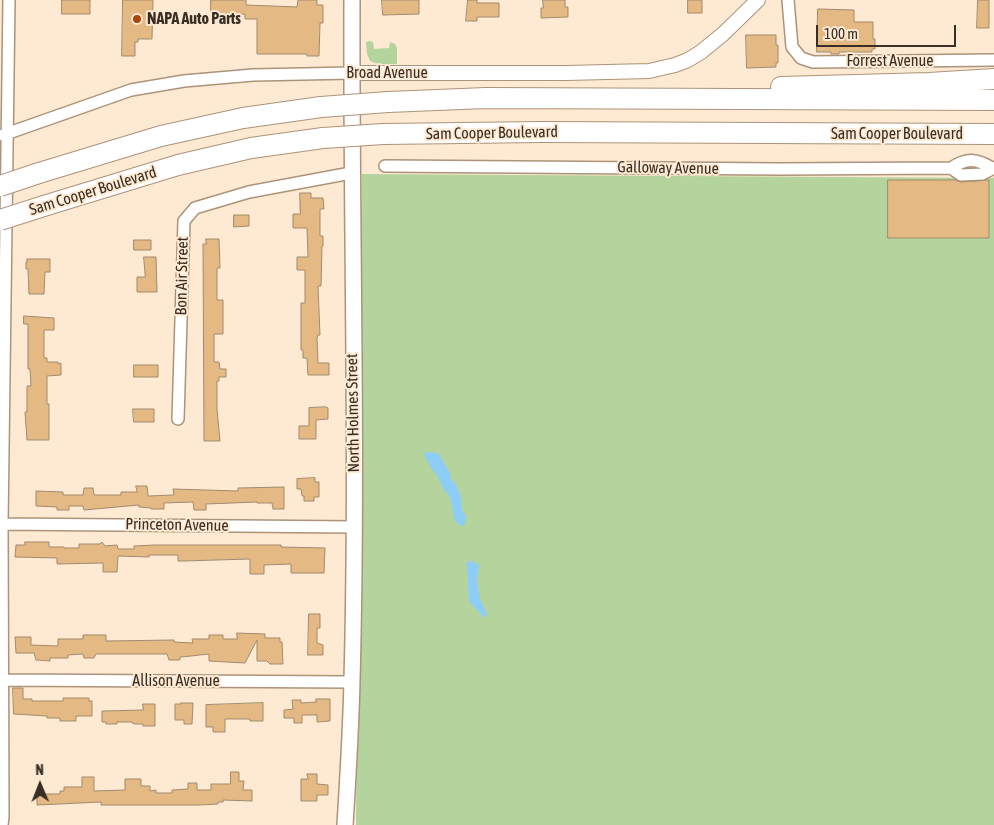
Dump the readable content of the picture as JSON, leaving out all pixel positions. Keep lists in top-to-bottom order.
{
  "streets": {
    "highway": ["Sam Cooper Boulevard"],
    "main road": ["North Holmes Street"],
    "street": [
      "Forrest Avenue",
      "Broad Avenue",
      "Galloway Avenue",
      "Bon Air Street",
      "Princeton Avenue",
      "Allison Avenue"
    ]
  },
  "crossings": [
    ["Broad Avenue", "North Holmes Street"],
    ["Bon Air Street", "North Holmes Street"],
    ["North Holmes Street", "Princeton Avenue"],
    ["North Holmes Street", "Allison Avenue"]
  ],
  "places": ["NAPA Auto Parts"],
  "scale_bar": "100 m",
  "north": "top"
}
